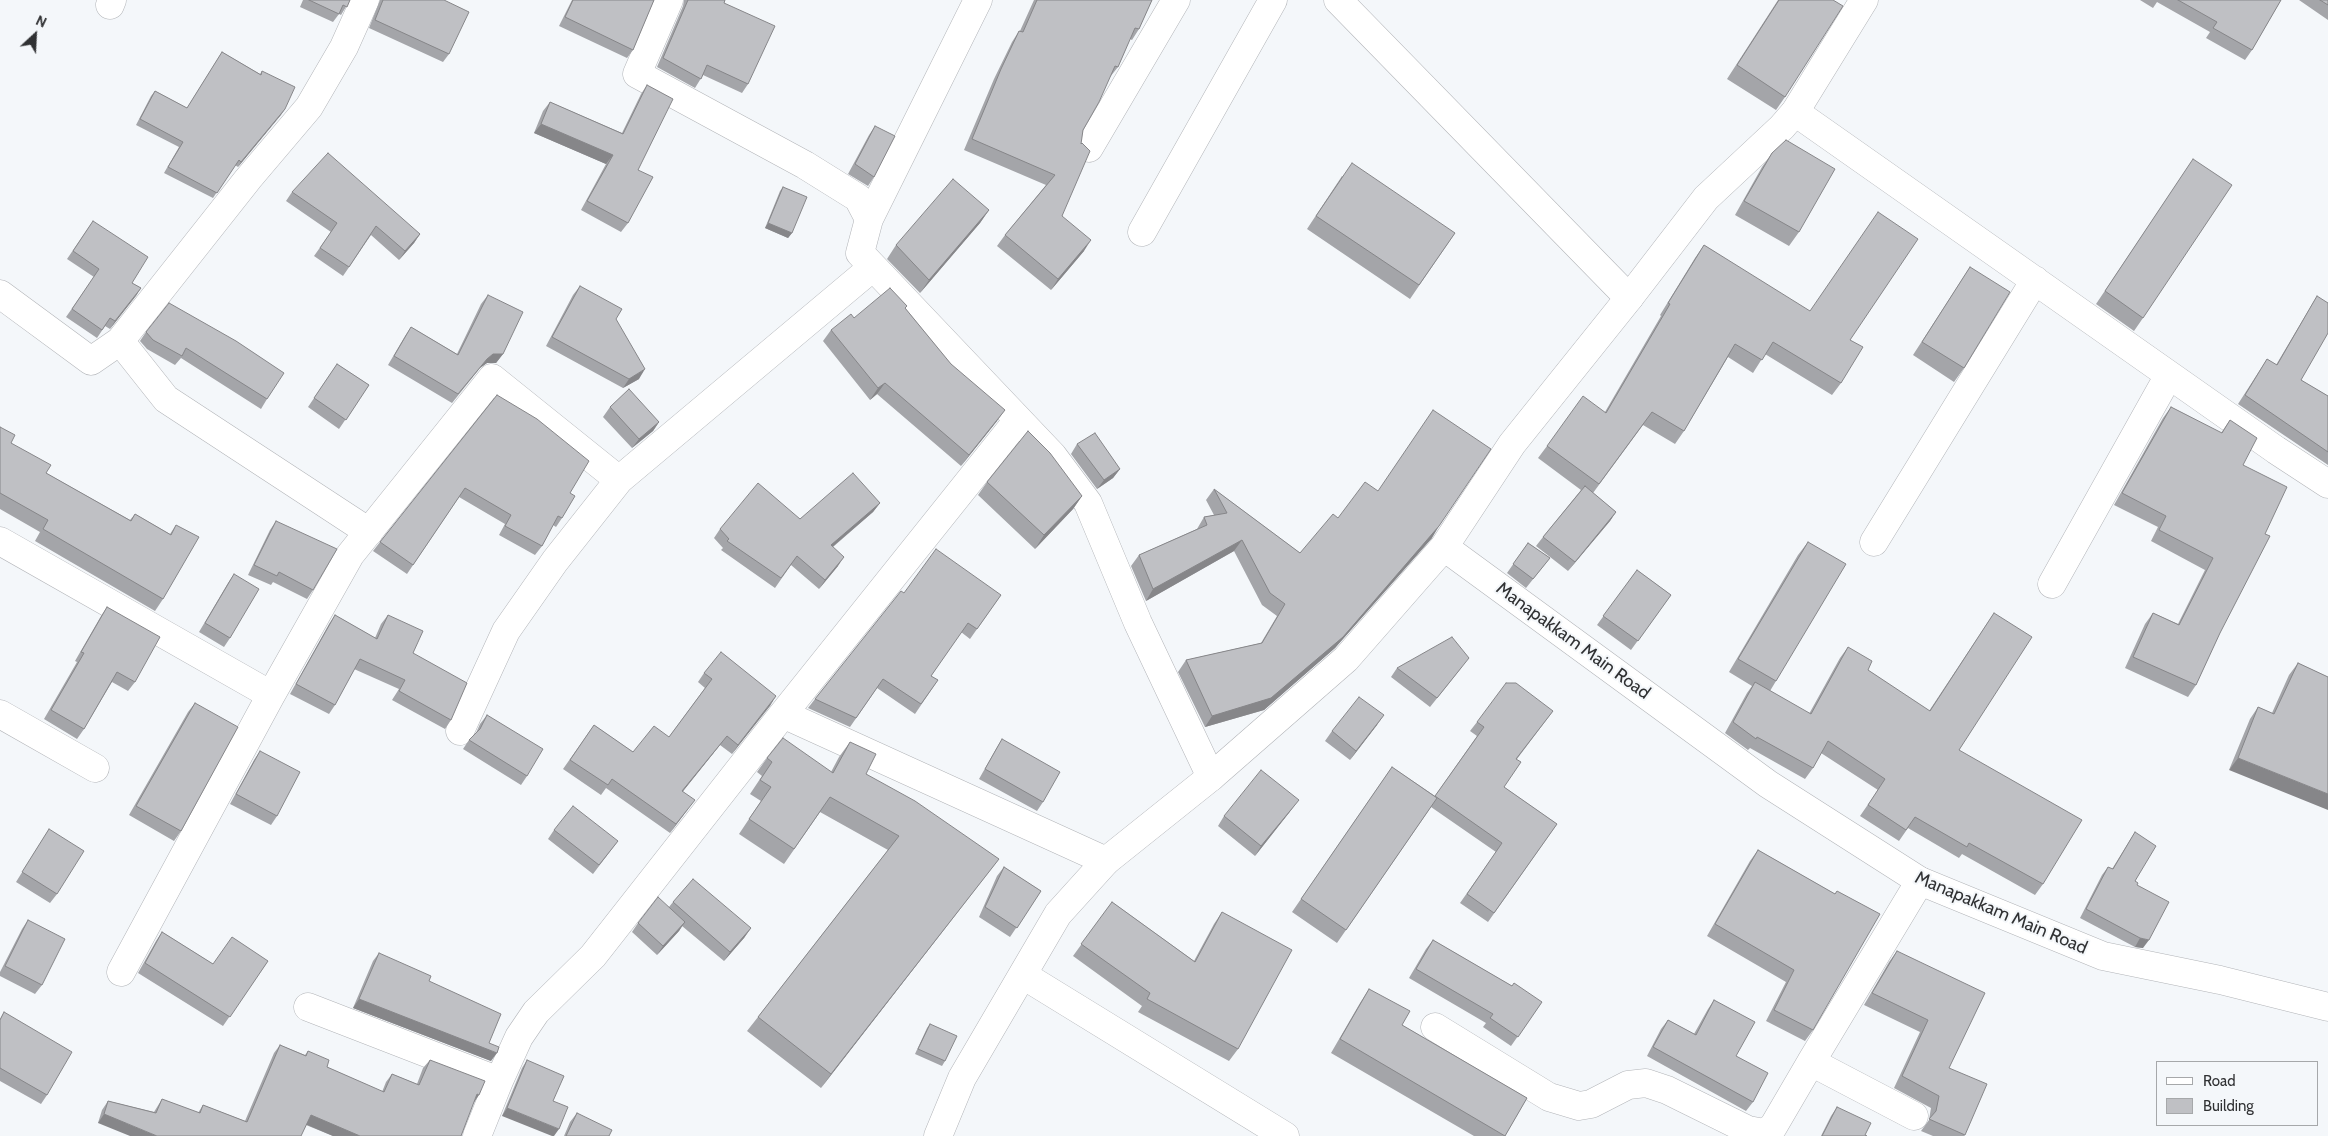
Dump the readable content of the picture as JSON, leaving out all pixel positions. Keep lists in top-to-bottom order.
{
  "streets": {
    "street": ["Manapakkam Main Road"]
  },
  "legend": ["Road", "Building"],
  "north": "top right"
}
